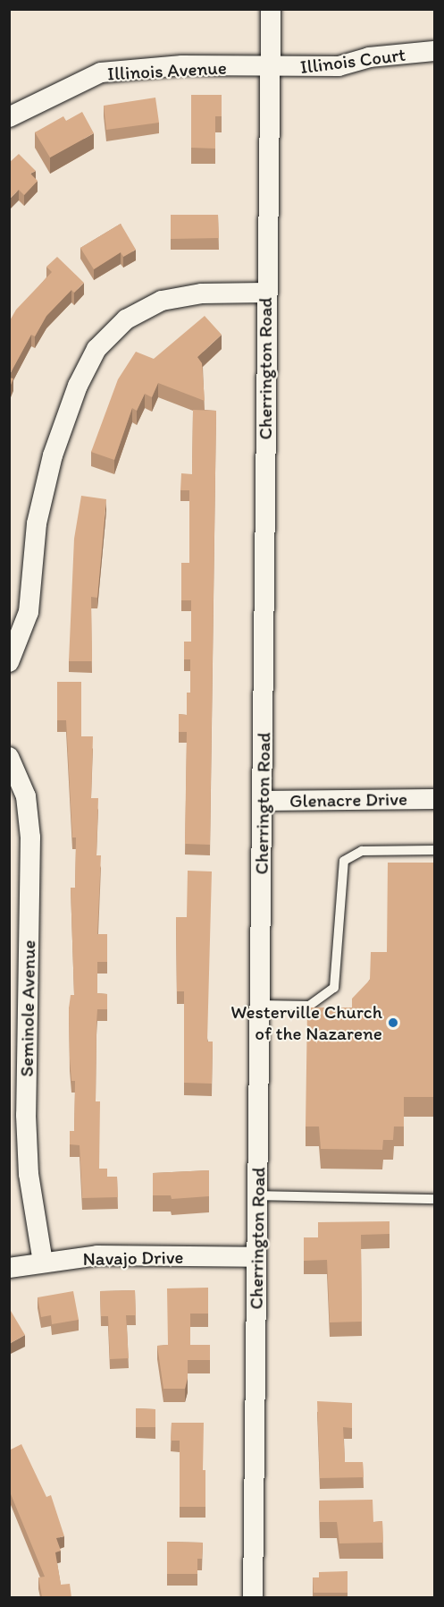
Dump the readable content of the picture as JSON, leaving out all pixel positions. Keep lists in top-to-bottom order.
{
  "streets": {
    "street": [
      "Illinois Court",
      "Illinois Avenue",
      "Cherrington Road",
      "Glenacre Drive",
      "Seminole Avenue",
      "Navajo Drive"
    ]
  },
  "crossings": [
    ["Illinois Court", "Illinois Avenue"],
    ["Illinois Court", "Cherrington Road"],
    ["Illinois Avenue", "Cherrington Road"],
    ["Cherrington Road", "Glenacre Drive"],
    ["Cherrington Road", "Navajo Drive"],
    ["Seminole Avenue", "Navajo Drive"]
  ],
  "places": ["Westerville Church of the Nazarene"]
}
